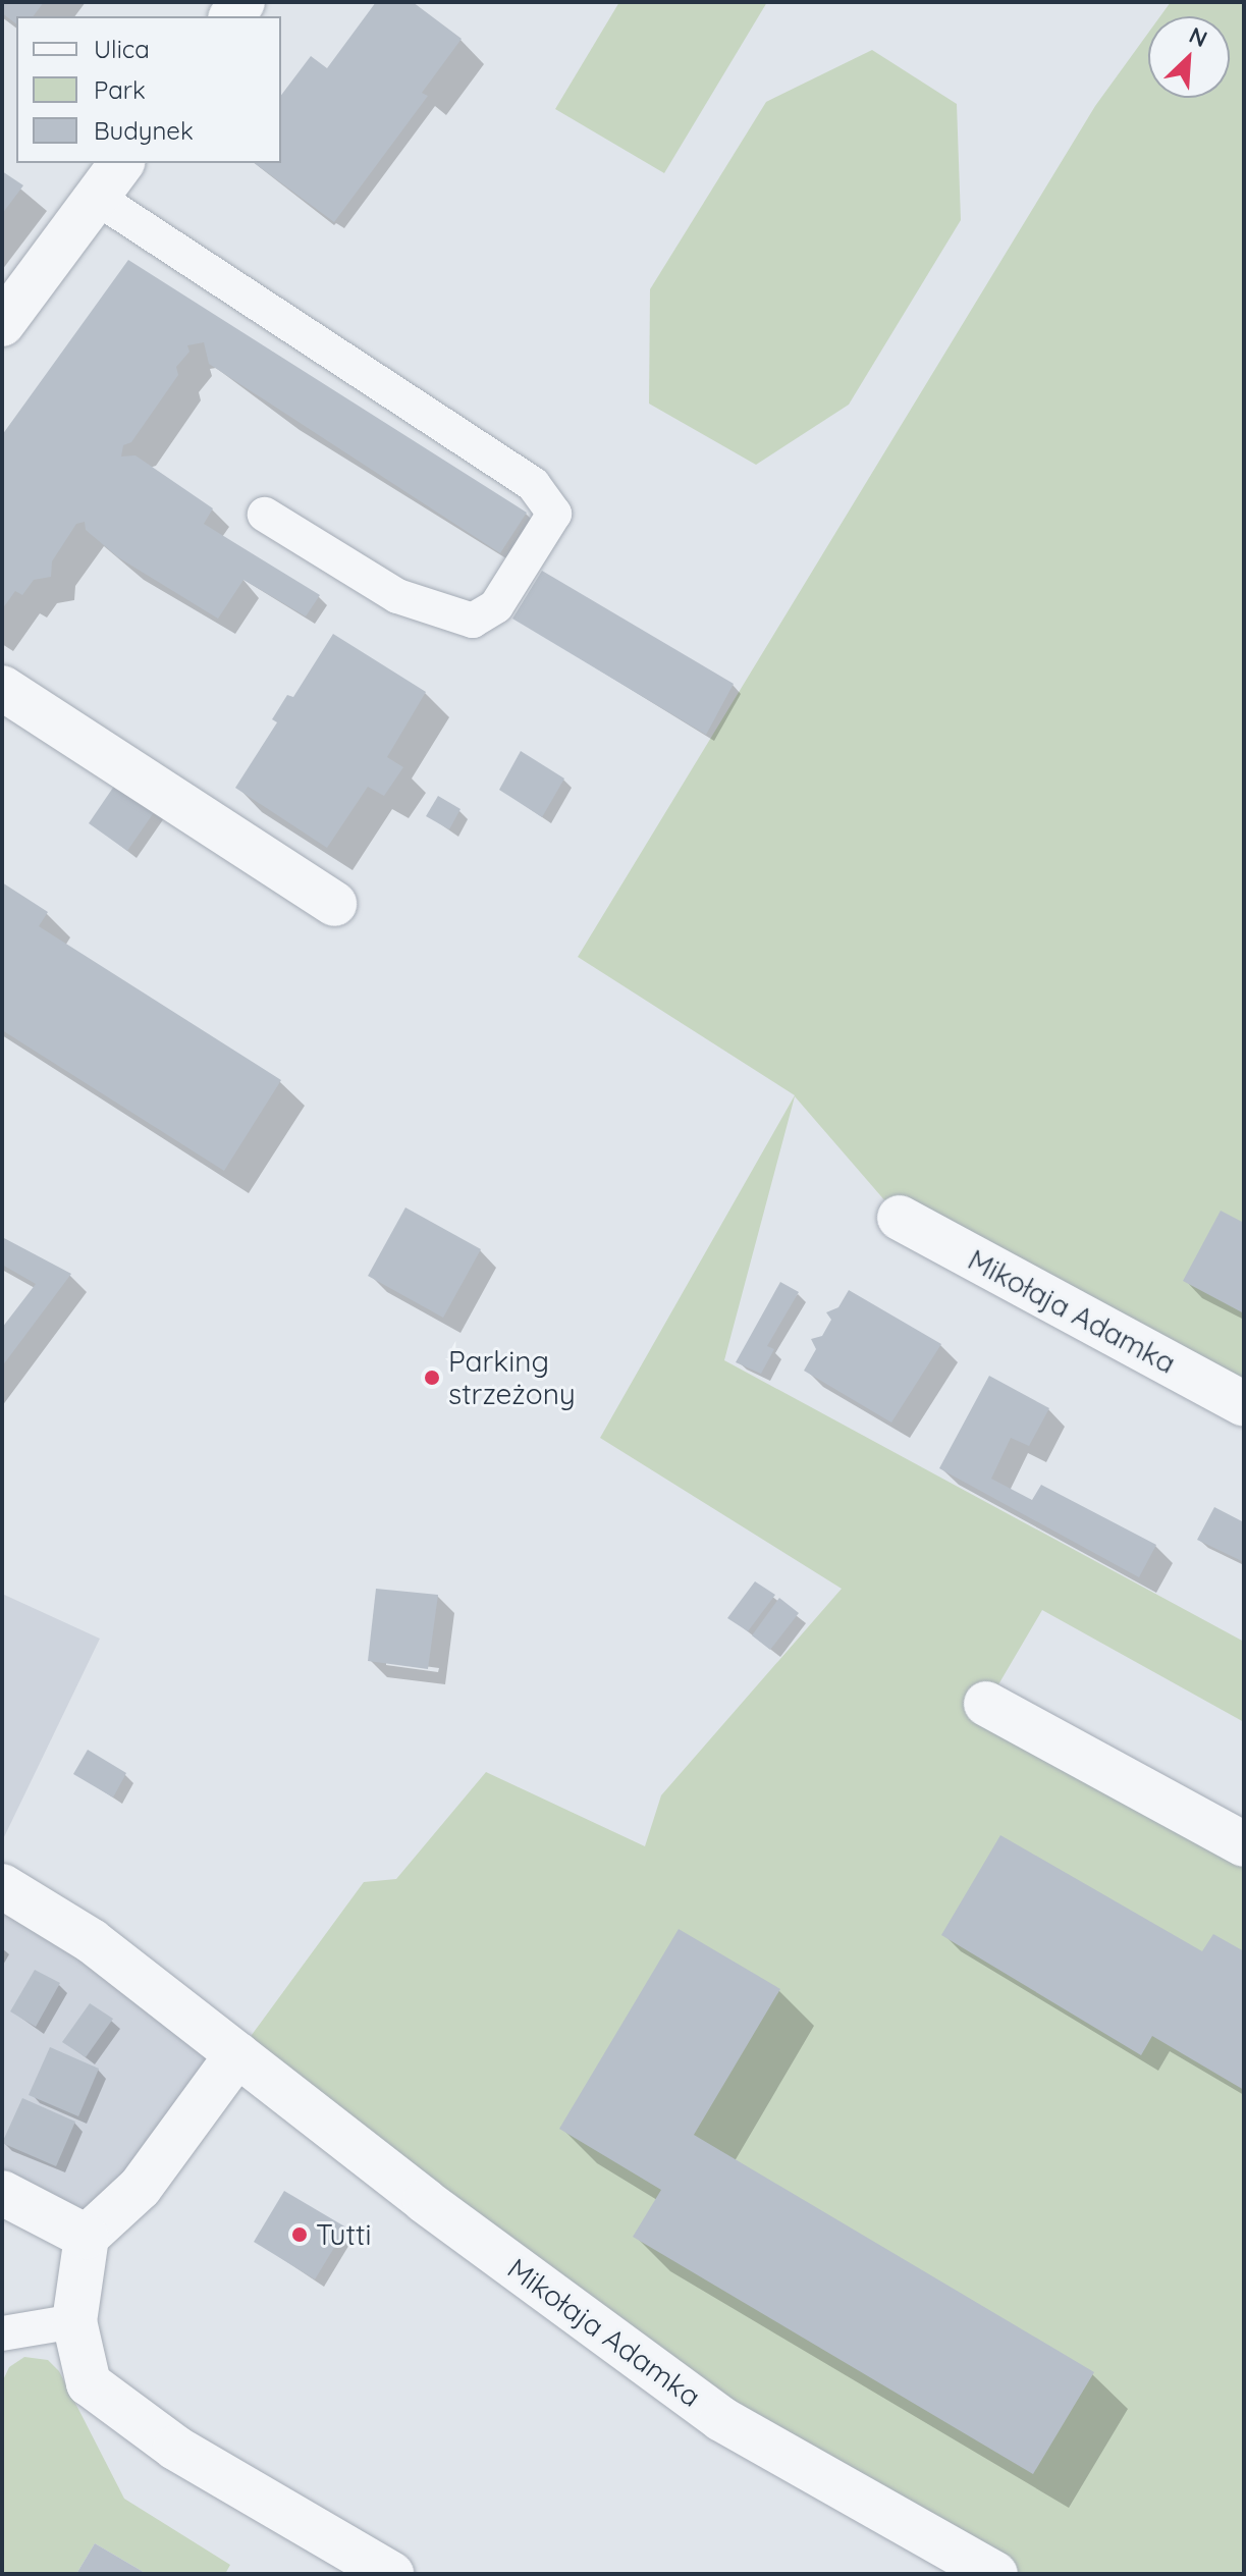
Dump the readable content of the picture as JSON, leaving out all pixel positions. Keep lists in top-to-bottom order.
{
  "streets": {
    "street": ["Mikołaja Adamka"]
  },
  "places": ["Parking strzeżony", "Tutti"],
  "legend": ["Ulica", "Park", "Budynek"],
  "north": "top right"
}
